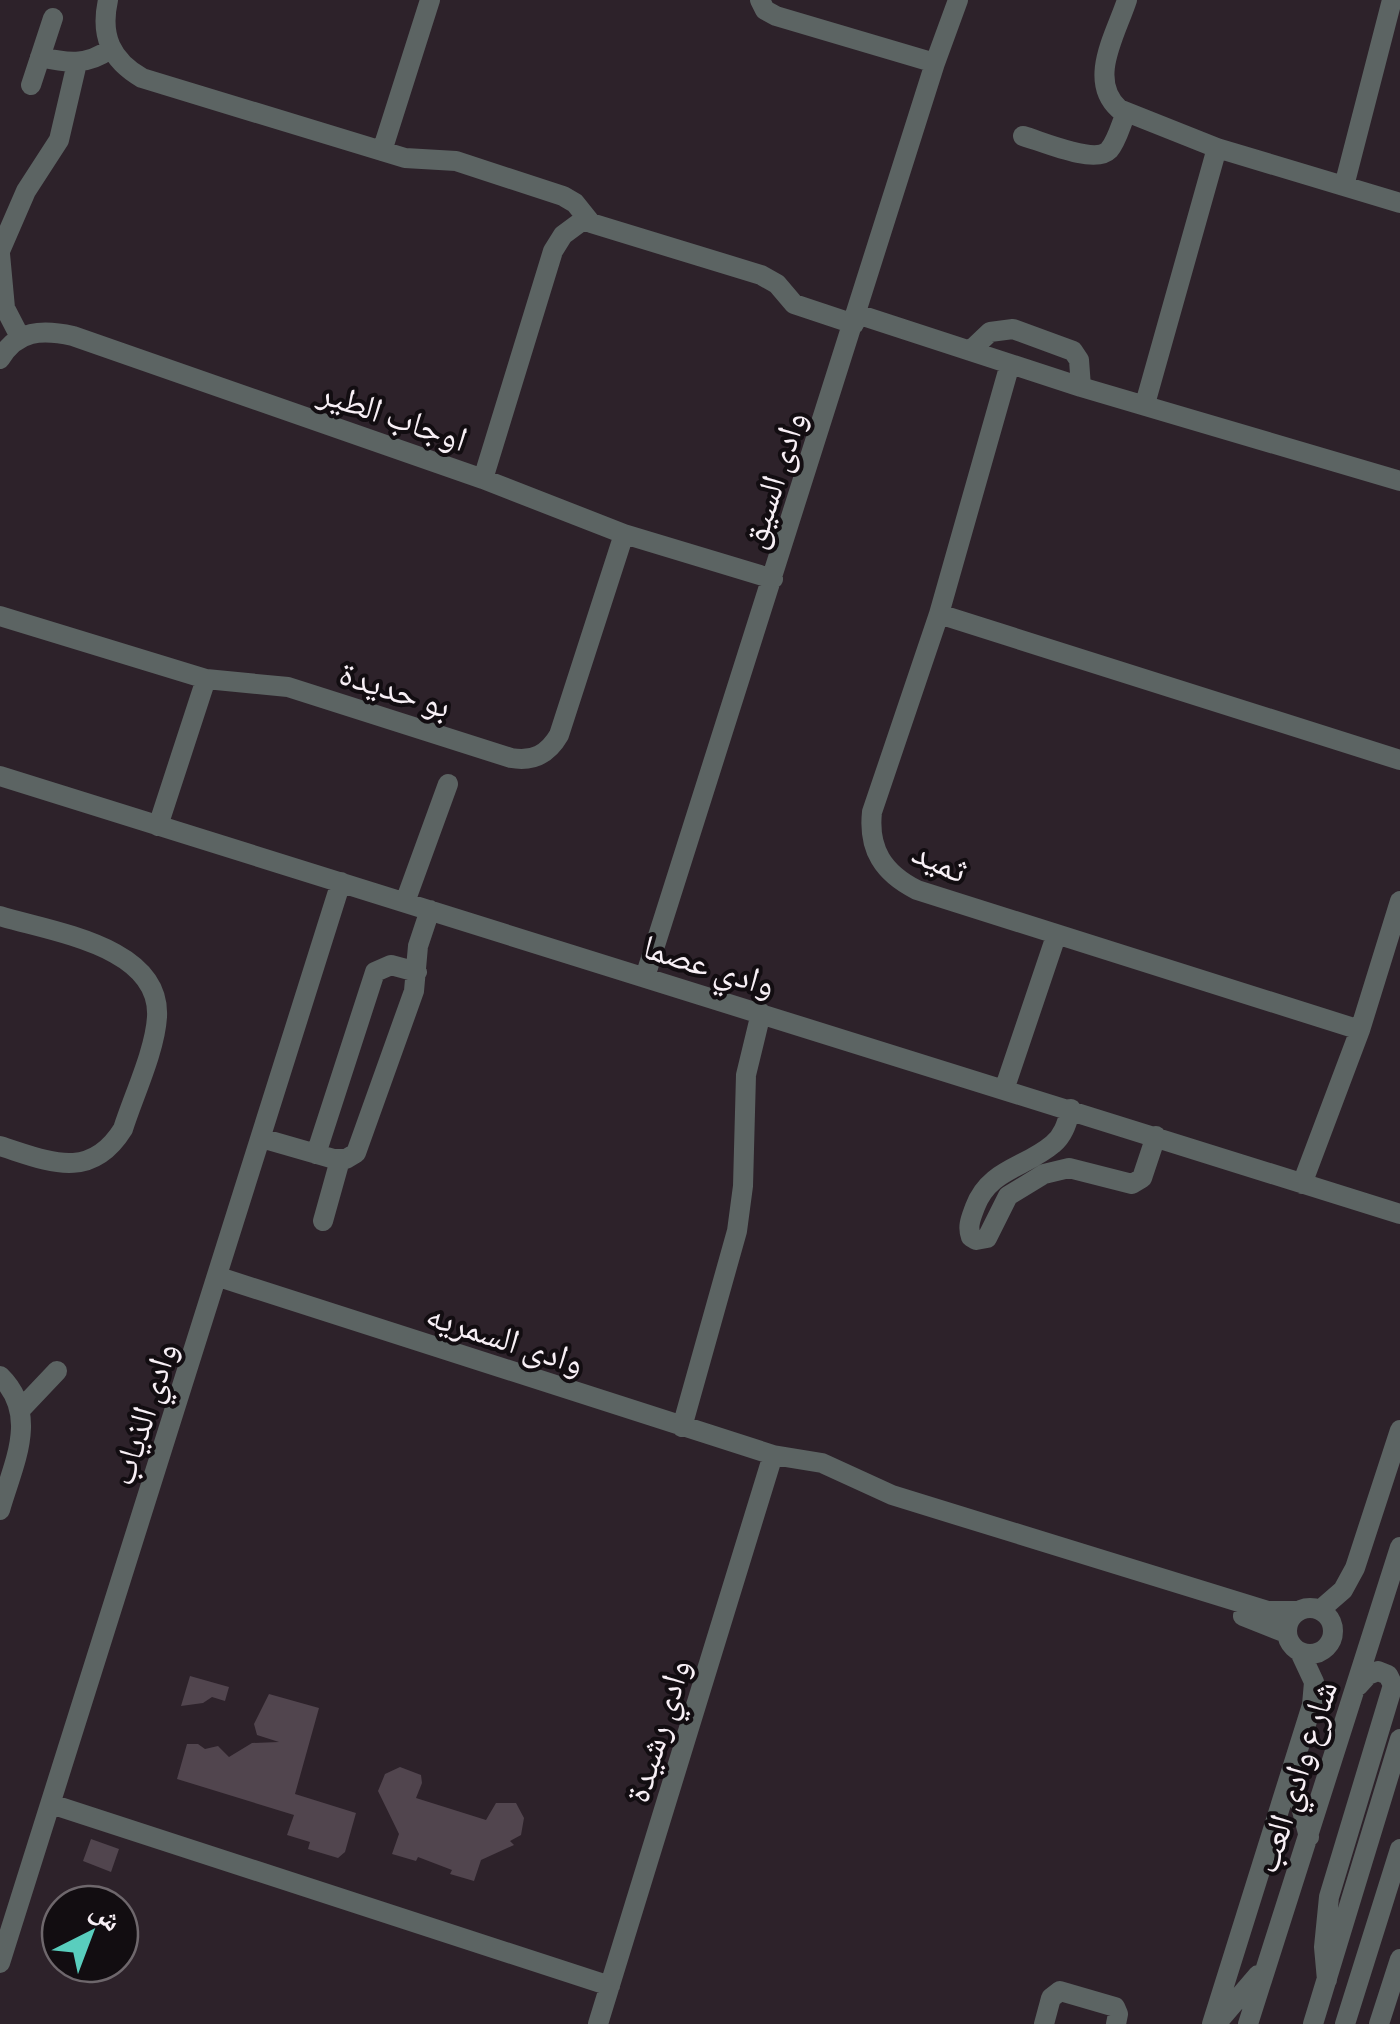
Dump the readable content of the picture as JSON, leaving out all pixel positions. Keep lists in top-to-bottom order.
{
  "streets": {
    "street": [
      "اوجاب الطير",
      "وادى السيق",
      "بو حديدة",
      "ثميد",
      "وادي عصما",
      "وادى السمريه",
      "وادي الذياب",
      "وادي رشيدة",
      "شارع وادي العب"
    ]
  },
  "crossings": [
    ["اوجاب الطير", "وادى السيق"],
    ["اوجاب الطير", "بو حديدة"],
    ["وادى السيق", "وادي عصما"],
    ["وادي عصما", "وادي الذياب"],
    ["وادى السمريه", "وادي الذياب"],
    ["وادى السمريه", "وادي رشيدة"]
  ],
  "north": "top right"
}
